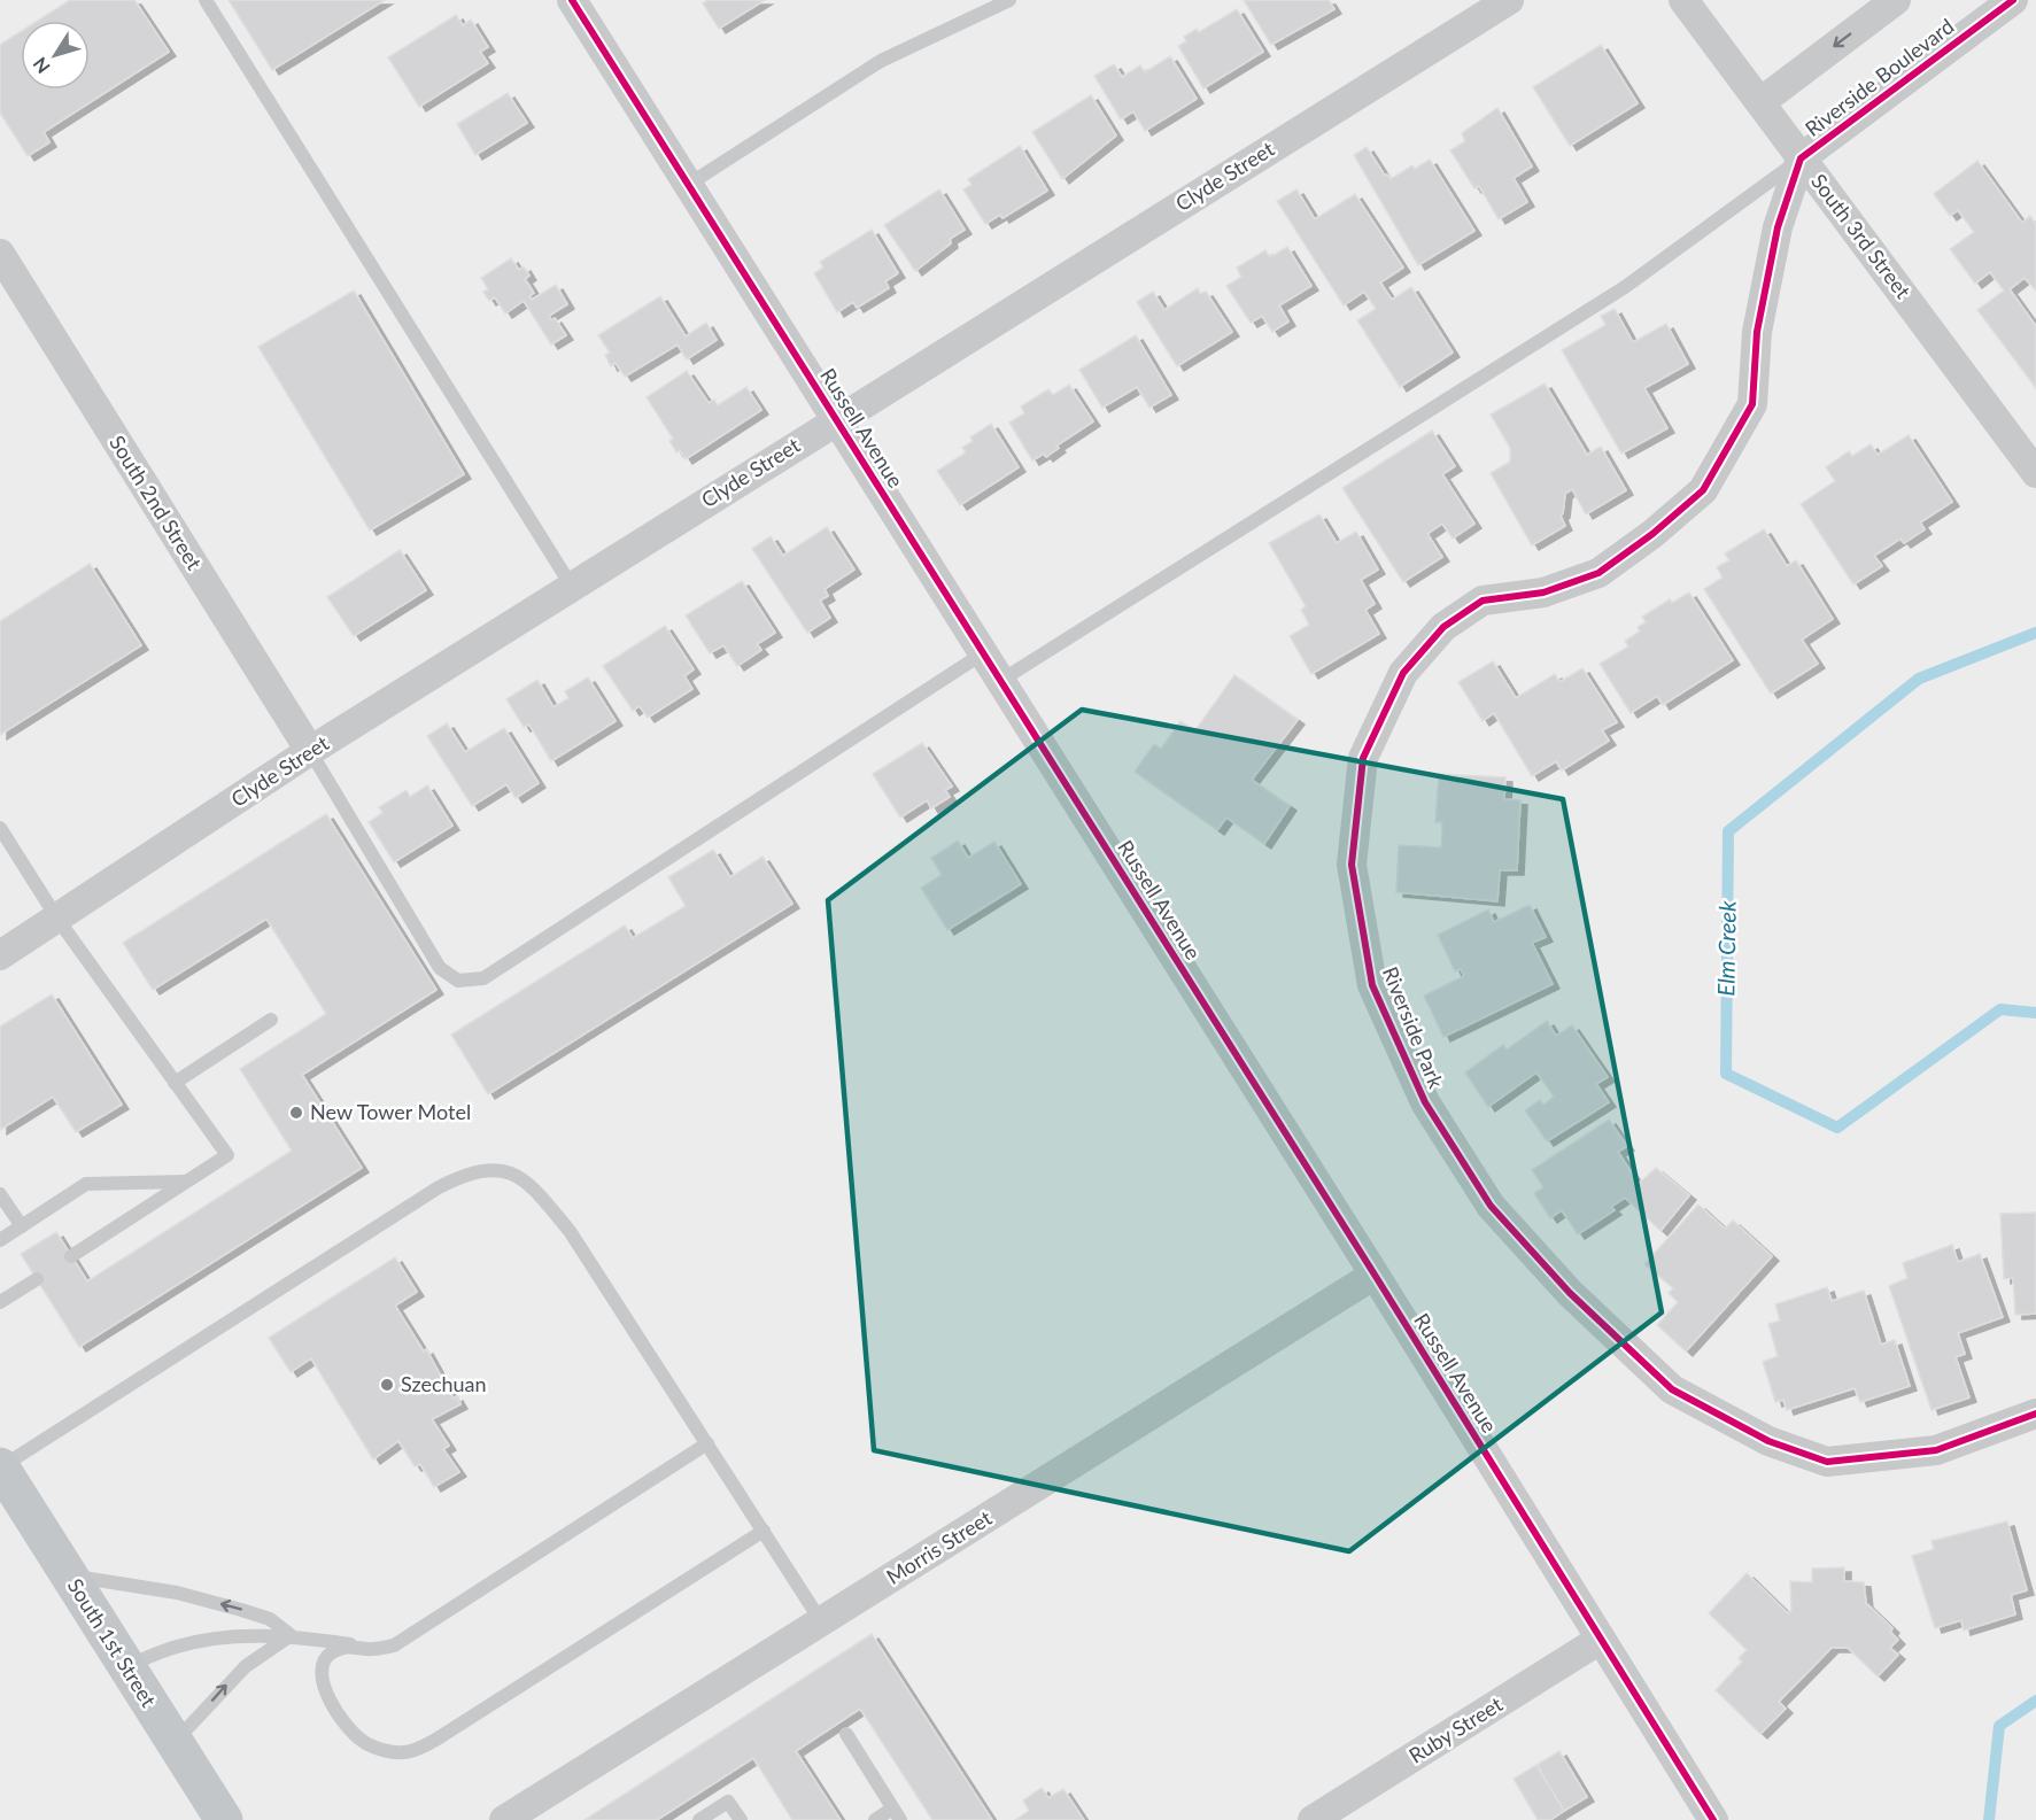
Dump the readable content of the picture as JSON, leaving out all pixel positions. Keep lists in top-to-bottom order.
{
  "streets": {
    "main road": ["South 1st Street"],
    "street": [
      "Riverside Boulevard",
      "Clyde Street",
      "South 3rd Street",
      "Russell Avenue",
      "South 2nd Street",
      "Riverside Park",
      "Morris Street",
      "Ruby Street"
    ]
  },
  "crossings": [
    ["Riverside Boulevard", "South 3rd Street"],
    ["Riverside Boulevard", "Riverside Park"],
    ["Clyde Street", "Russell Avenue"],
    ["Clyde Street", "South 2nd Street"],
    ["South 3rd Street", "Riverside Park"],
    ["Russell Avenue", "Morris Street"],
    ["Russell Avenue", "Ruby Street"]
  ],
  "water": ["Elm Creek"],
  "places": ["New Tower Motel", "Szechuan"],
  "north": "bottom left"
}
